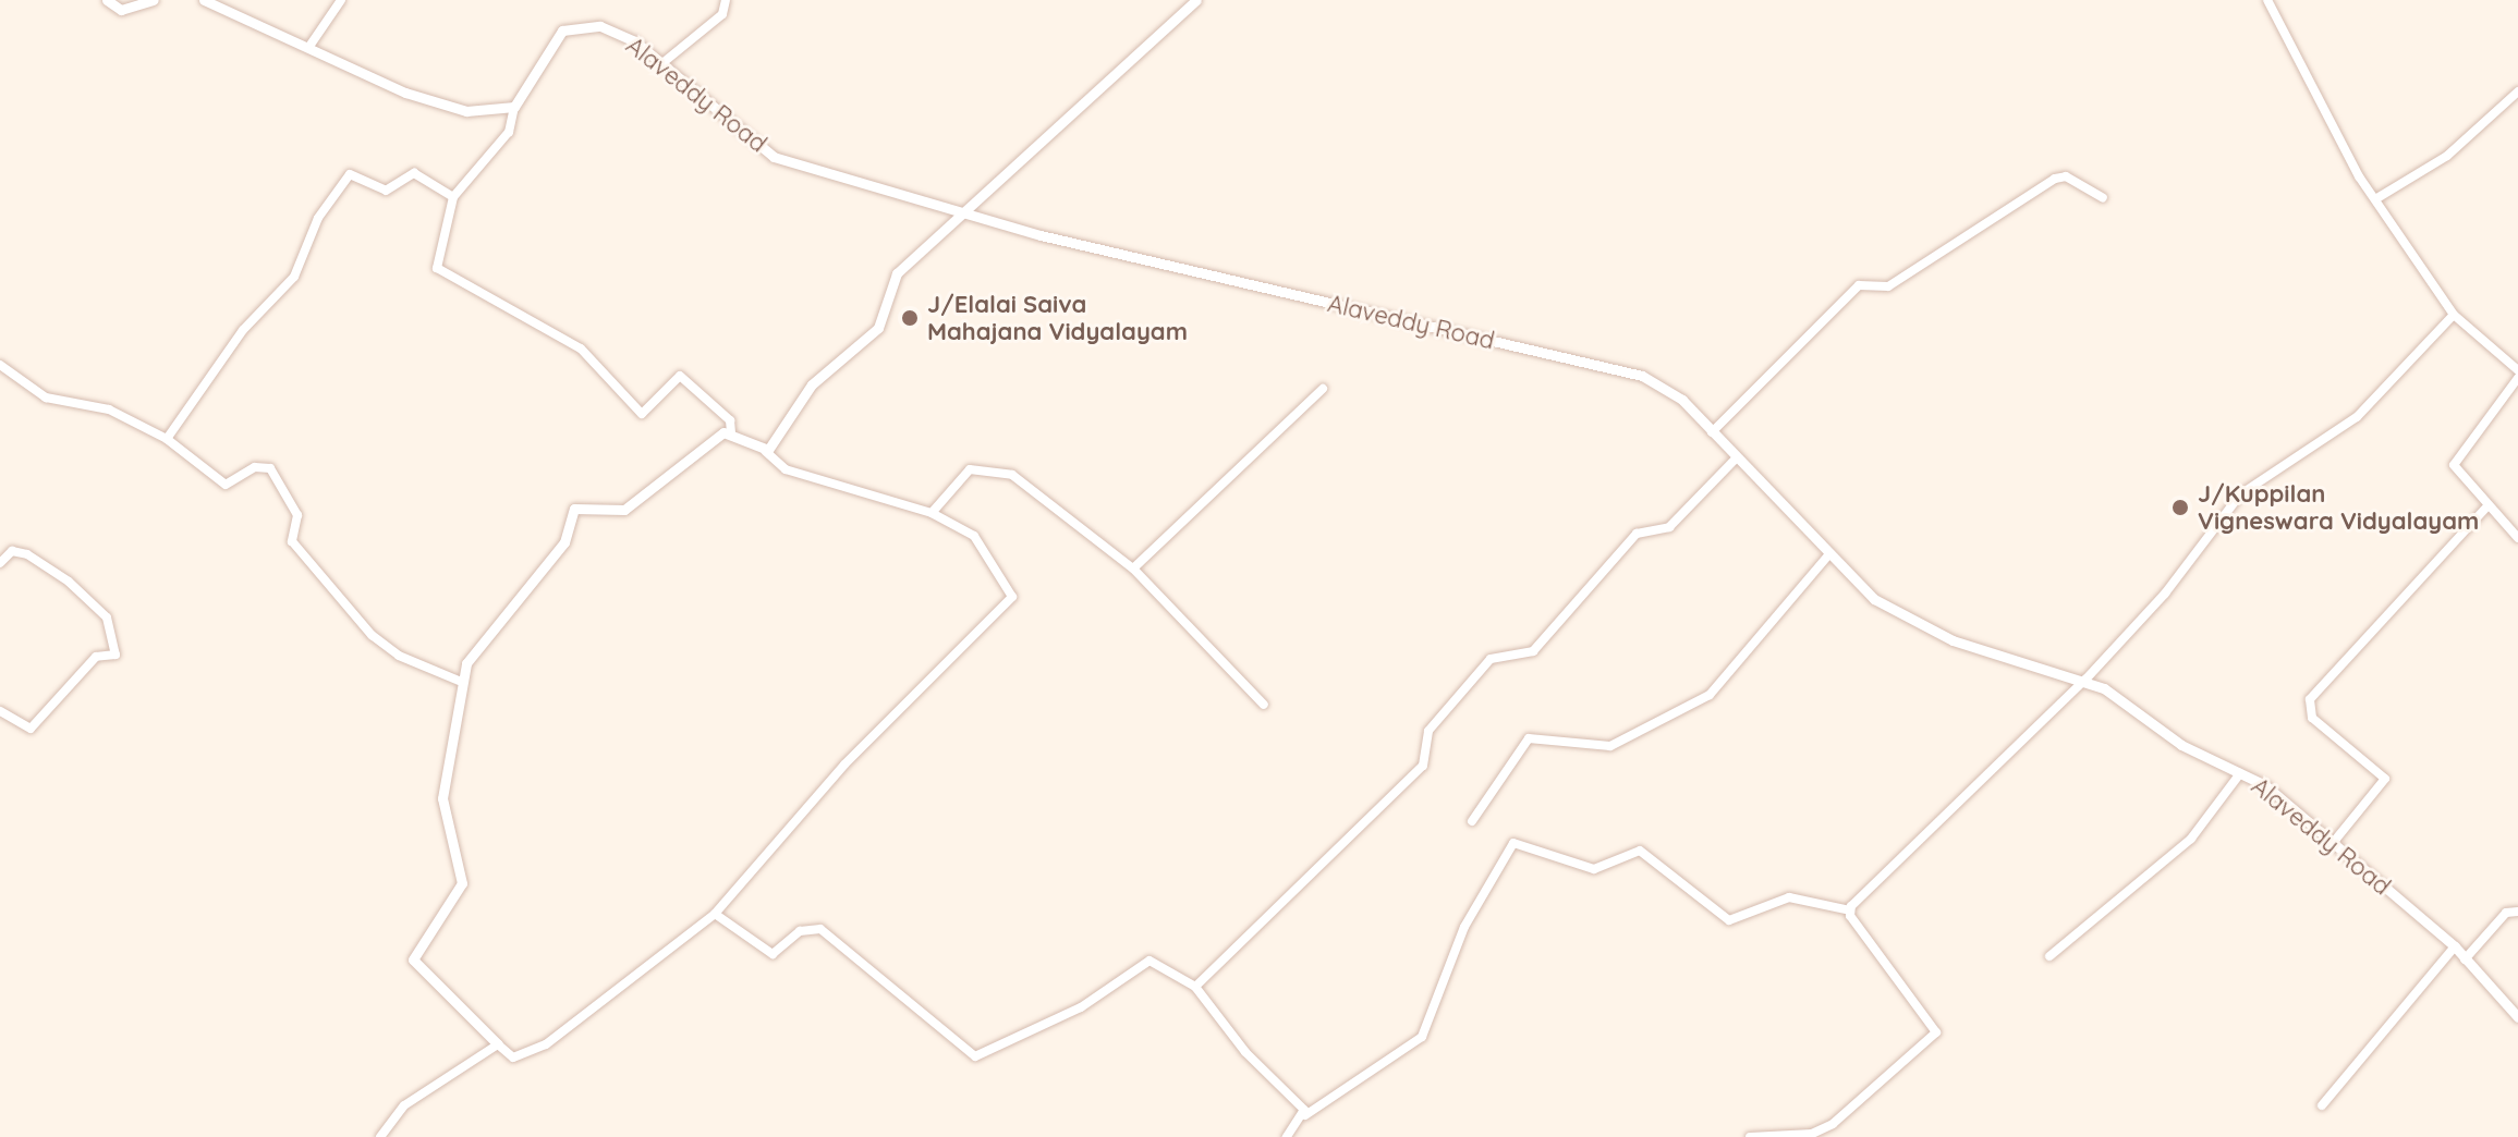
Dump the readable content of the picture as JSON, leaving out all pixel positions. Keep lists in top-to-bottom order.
{
  "streets": {
    "street": ["Alaveddy Road"]
  },
  "places": ["J/Elalai Saiva Mahajana Vidyalayam", "J/Kuppilan Vigneswara Vidyalayam"]
}
